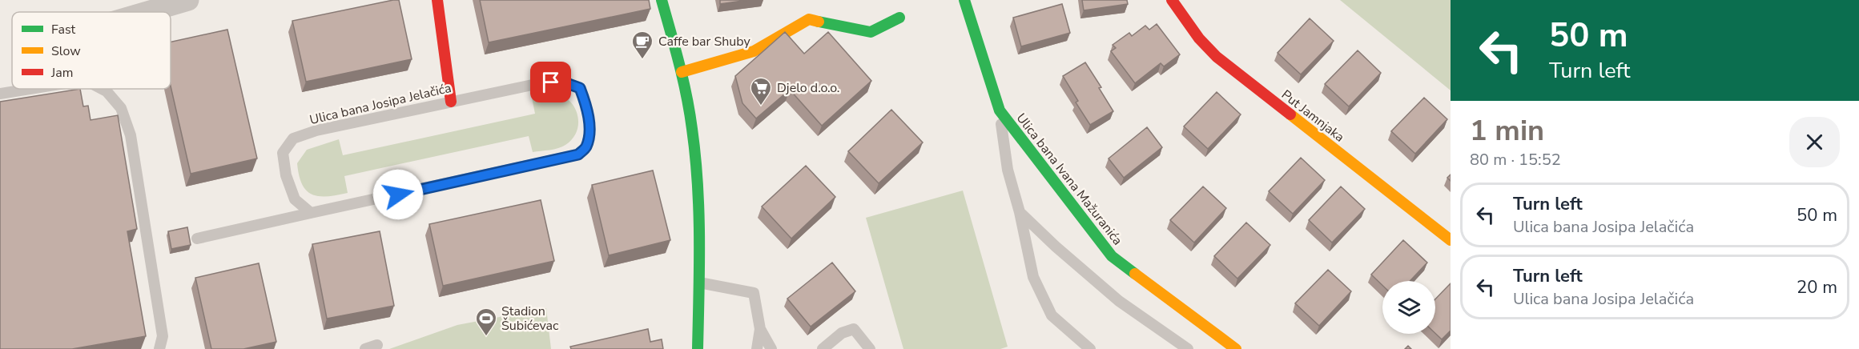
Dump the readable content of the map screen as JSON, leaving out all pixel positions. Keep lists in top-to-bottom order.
{
  "streets": {
    "street": ["Put Jamnjaka", "Ulica bana Ivana Mažuranića"],
    "lane": ["Ulica bana Josipa Jelačića"]
  },
  "places": {
    "cafe": ["Caffe bar Shuby"],
    "supermarket": ["Djelo d.o.o."],
    "sports": ["Stadion Šubićevac"]
  },
  "legend": ["Fast", "Slow", "Jam"],
  "page": {
    "turn": ["50 m", "Turn left"],
    "heading": ["1 min", "80 m · 15:52"],
    "list": [
      {
        "name": "Turn left",
        "note": "Ulica bana Josipa Jelačića",
        "value": "50 m"
      },
      {
        "name": "Turn left",
        "note": "Ulica bana Josipa Jelačića",
        "value": "20 m"
      }
    ]
  }
}
